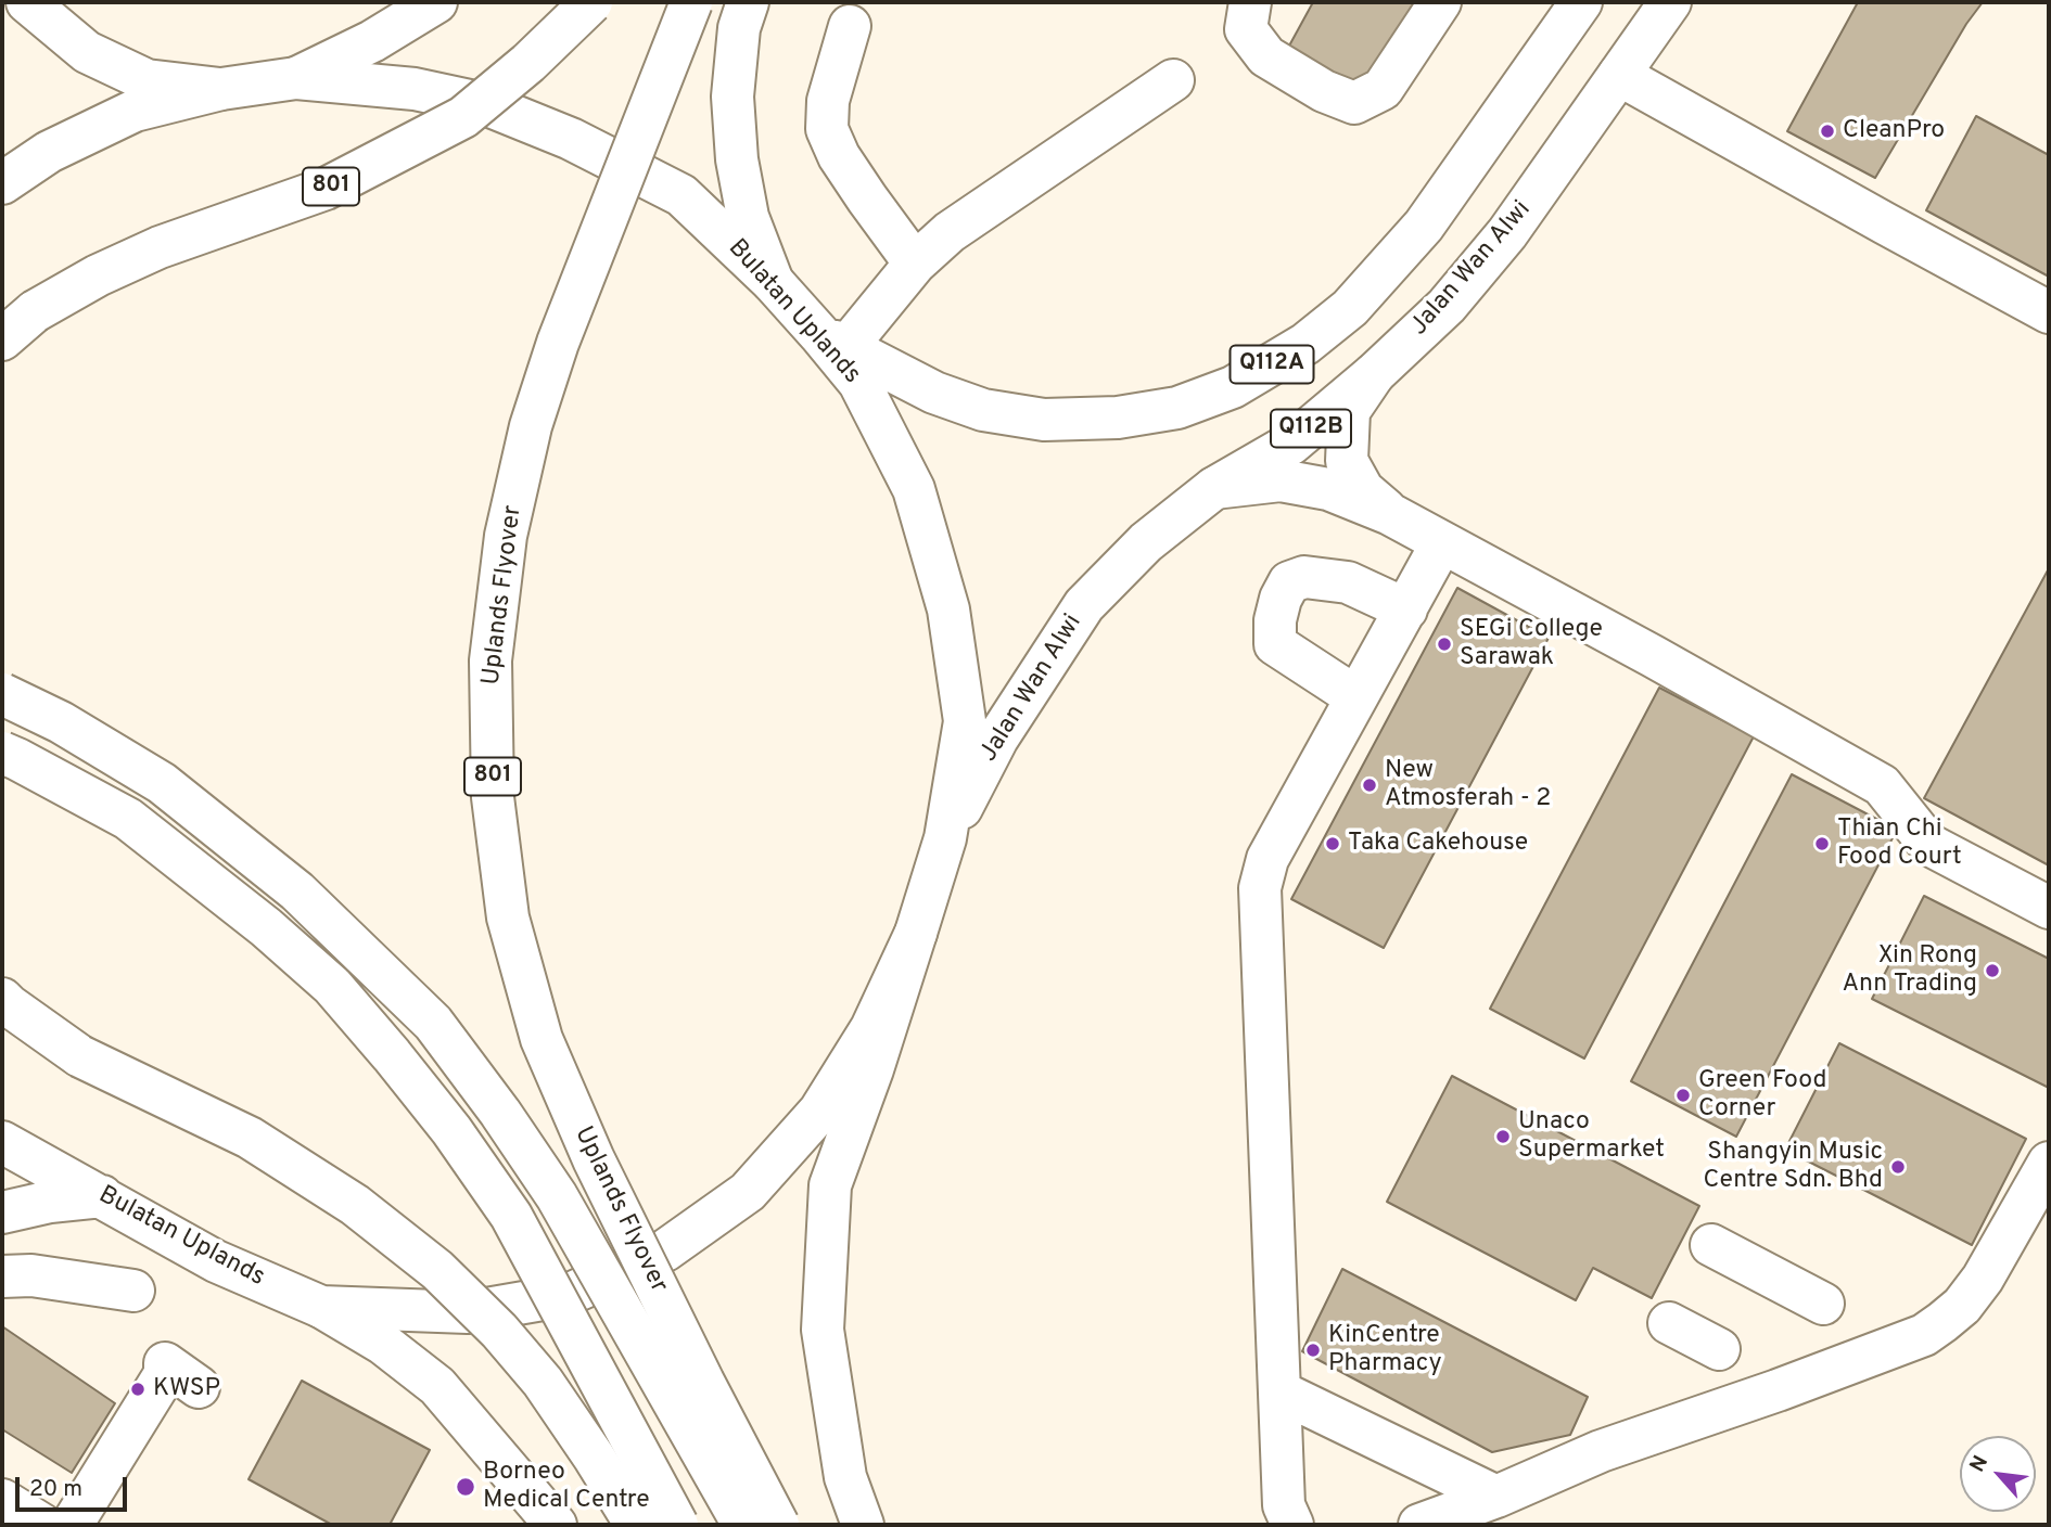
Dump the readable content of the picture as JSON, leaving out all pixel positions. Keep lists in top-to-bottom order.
{
  "streets": {
    "main road": [
      "801",
      "Jalan Wan Alwi",
      "Bulatan Uplands",
      "Q112A",
      "Q112B",
      "Uplands Flyover"
    ]
  },
  "crossings": [
    ["Jalan Wan Alwi", "Bulatan Uplands"],
    ["Bulatan Uplands", "Q112A"]
  ],
  "places": [
    "CleanPro",
    "SEGi College Sarawak",
    "New Atmosferah - 2",
    "Taka Cakehouse",
    "Thian Chi Food Court",
    "Xin Rong Ann Trading",
    "Green Food Corner",
    "Unaco Supermarket",
    "Shangyin Music Centre Sdn. Bhd",
    "KinCentre Pharmacy",
    "KWSP",
    "Borneo Medical Centre"
  ],
  "scale_bar": "20 m",
  "north": "top left"
}
